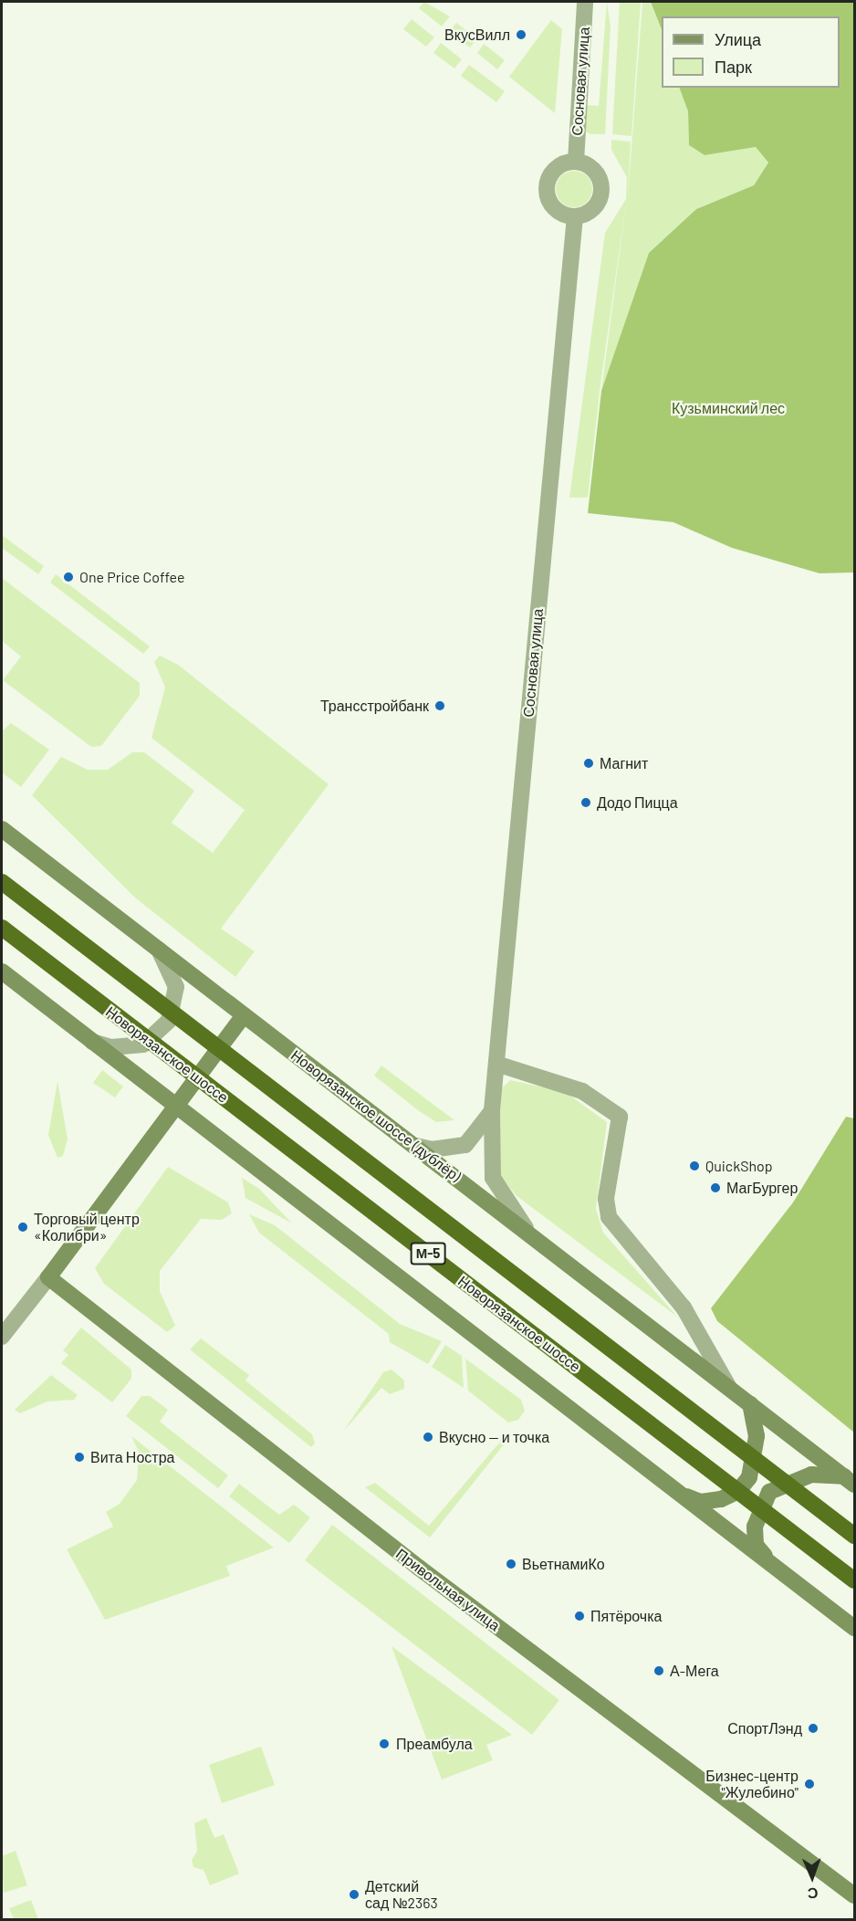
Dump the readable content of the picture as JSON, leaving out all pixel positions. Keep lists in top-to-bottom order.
{
  "streets": {
    "highway": ["Новорязанское шоссе", "М-5"],
    "main road": ["Новорязанское шоссе (дублёр)", "Привольная улица"],
    "street": ["Сосновая улица"]
  },
  "crossings": [
    ["Сосновая улица", "Новорязанское шоссе (дублёр)"]
  ],
  "parks": ["Кузьминский лес"],
  "places": [
    "ВкусВилл",
    "One Price Coffee",
    "Трансстройбанк",
    "Магнит",
    "Додо Пицца",
    "QuickShop",
    "МагБургер",
    "Торговый центр «Колибри»",
    "Вкусно — и точка",
    "Вита Ностра",
    "ВьетнамиКо",
    "Пятёрочка",
    "А-Мега",
    "СпортЛэнд",
    "Преамбула",
    "Бизнес-центр \"Жулебино\"",
    "Детский сад №2363"
  ],
  "legend": ["Улица", "Парк"],
  "north": "bottom"
}
